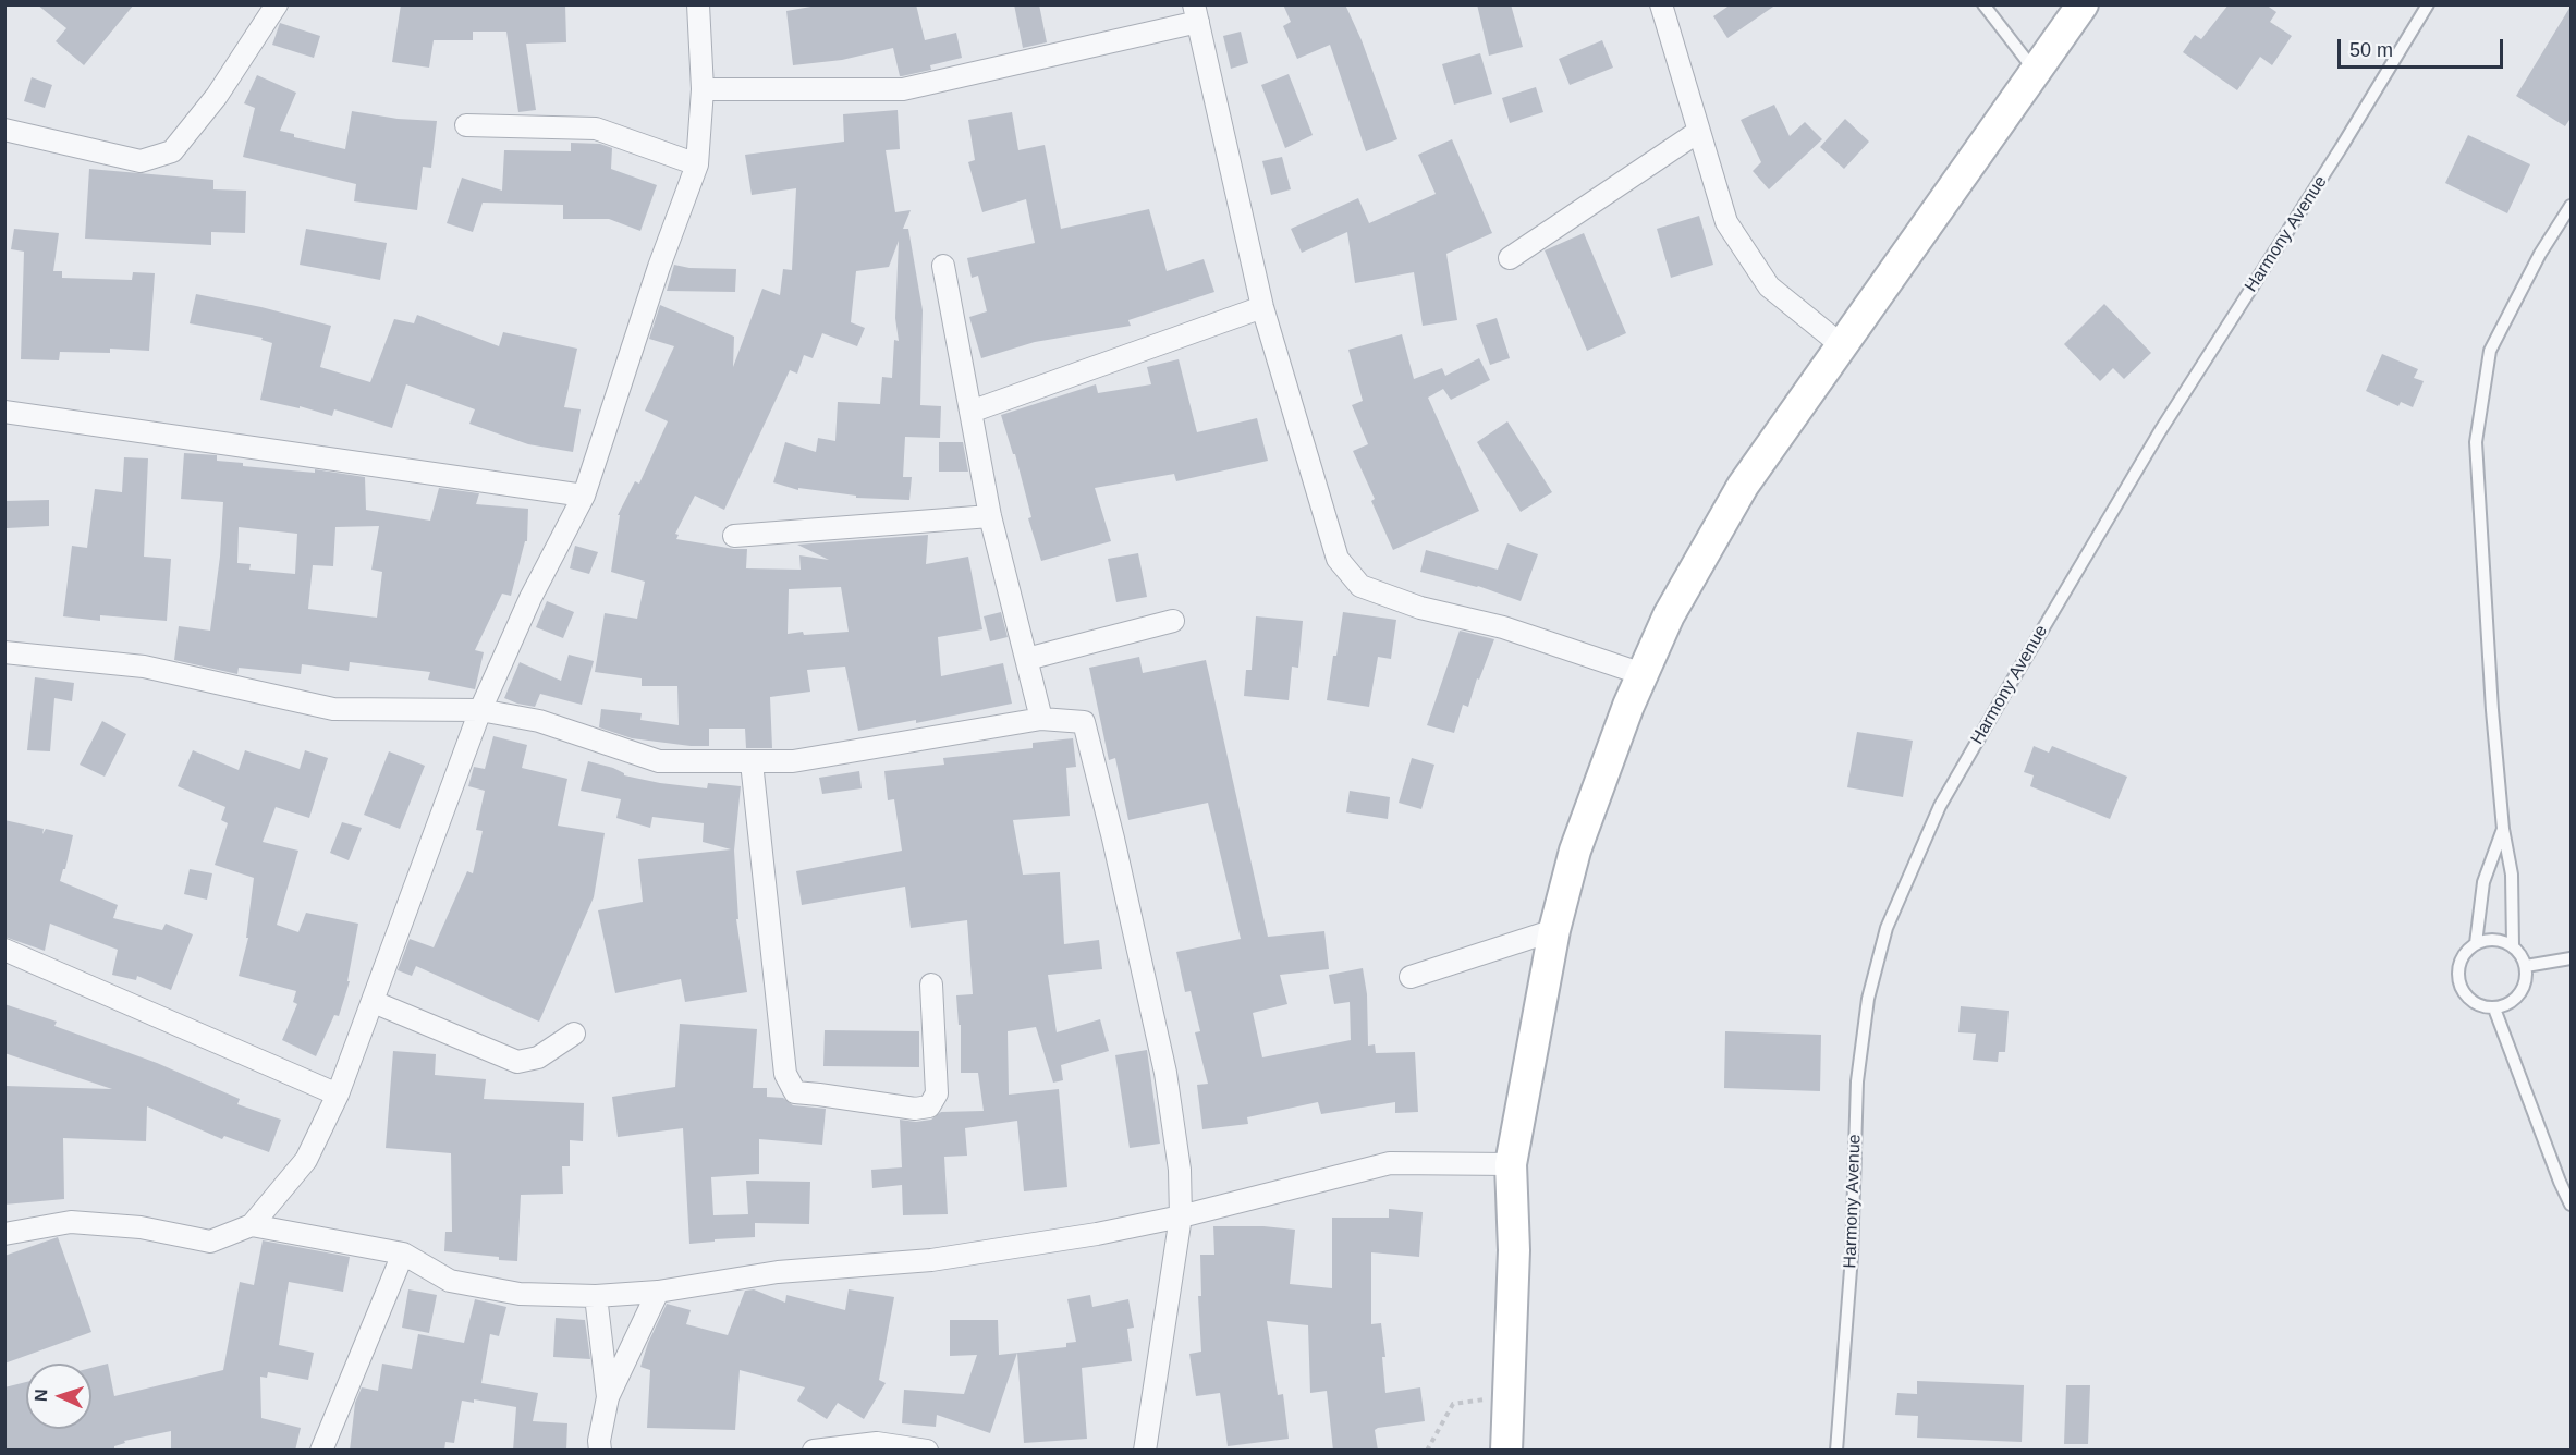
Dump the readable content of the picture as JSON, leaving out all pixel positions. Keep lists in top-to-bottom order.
{
  "streets": {
    "lane": ["Harmony Avenue"]
  },
  "scale_bar": "50 m",
  "north": "left"
}
